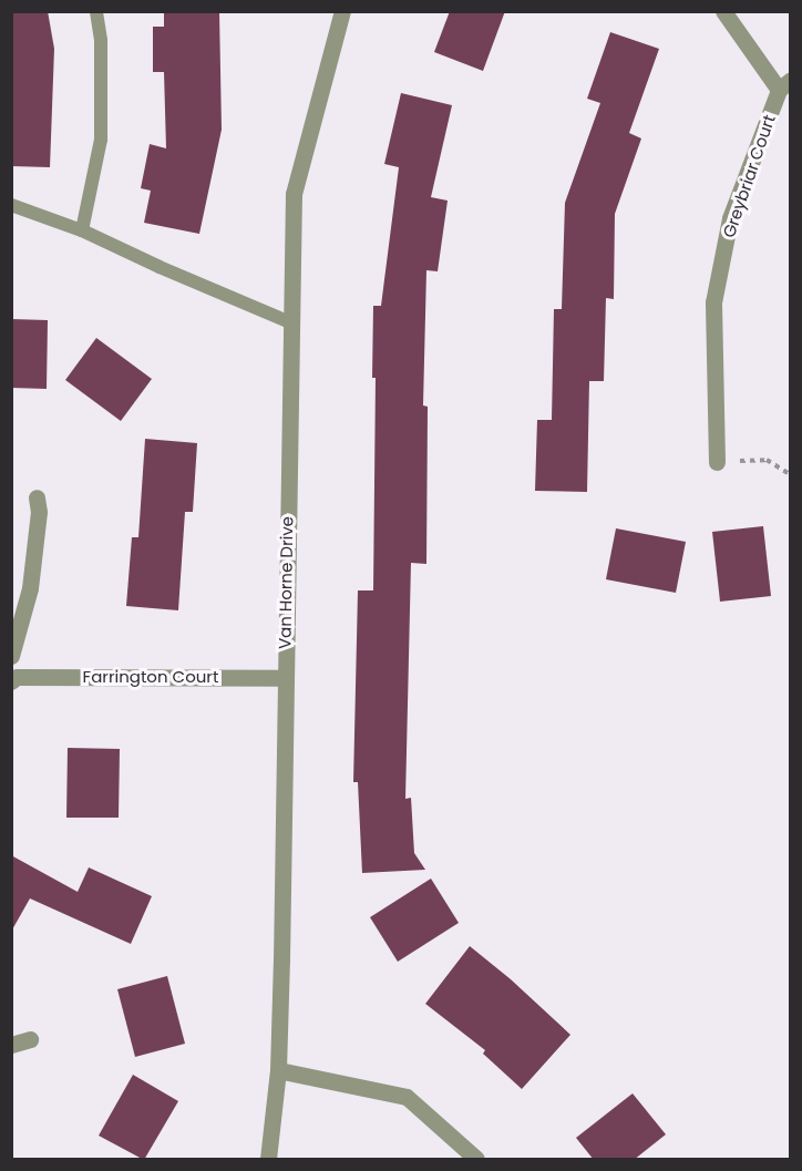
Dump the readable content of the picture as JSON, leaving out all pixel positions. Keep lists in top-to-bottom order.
{
  "streets": {
    "street": ["Greybriar Court", "Van Horne Drive", "Farrington Court"]
  },
  "crossings": [
    ["Van Horne Drive", "Farrington Court"]
  ]
}
